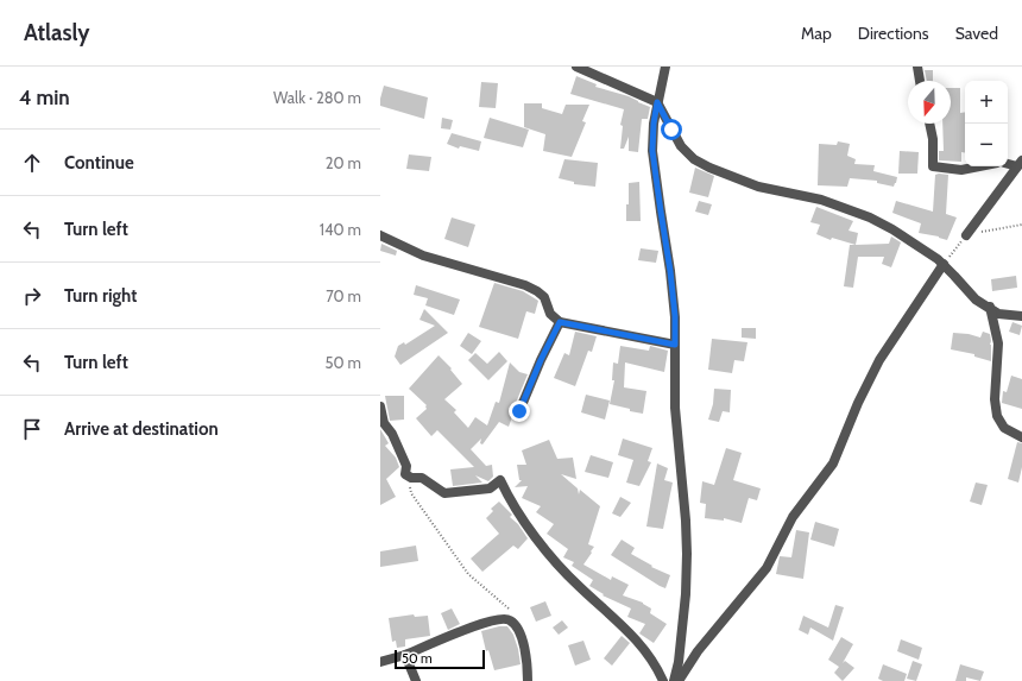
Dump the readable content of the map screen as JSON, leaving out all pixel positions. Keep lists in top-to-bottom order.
{
  "scale_bar": "50 m",
  "north": "bottom",
  "page": {
    "header": "Atlasly",
    "nav": ["Map", "Directions", "Saved"],
    "heading": ["4 min", "Walk · 280 m"],
    "map_buttons": ["+", "−"],
    "list": [
      ["Continue", "20 m"],
      ["Turn left", "140 m"],
      ["Turn right", "70 m"],
      ["Turn left", "50 m"],
      "Arrive at destination"
    ],
    "scale": "50 m"
  }
}
